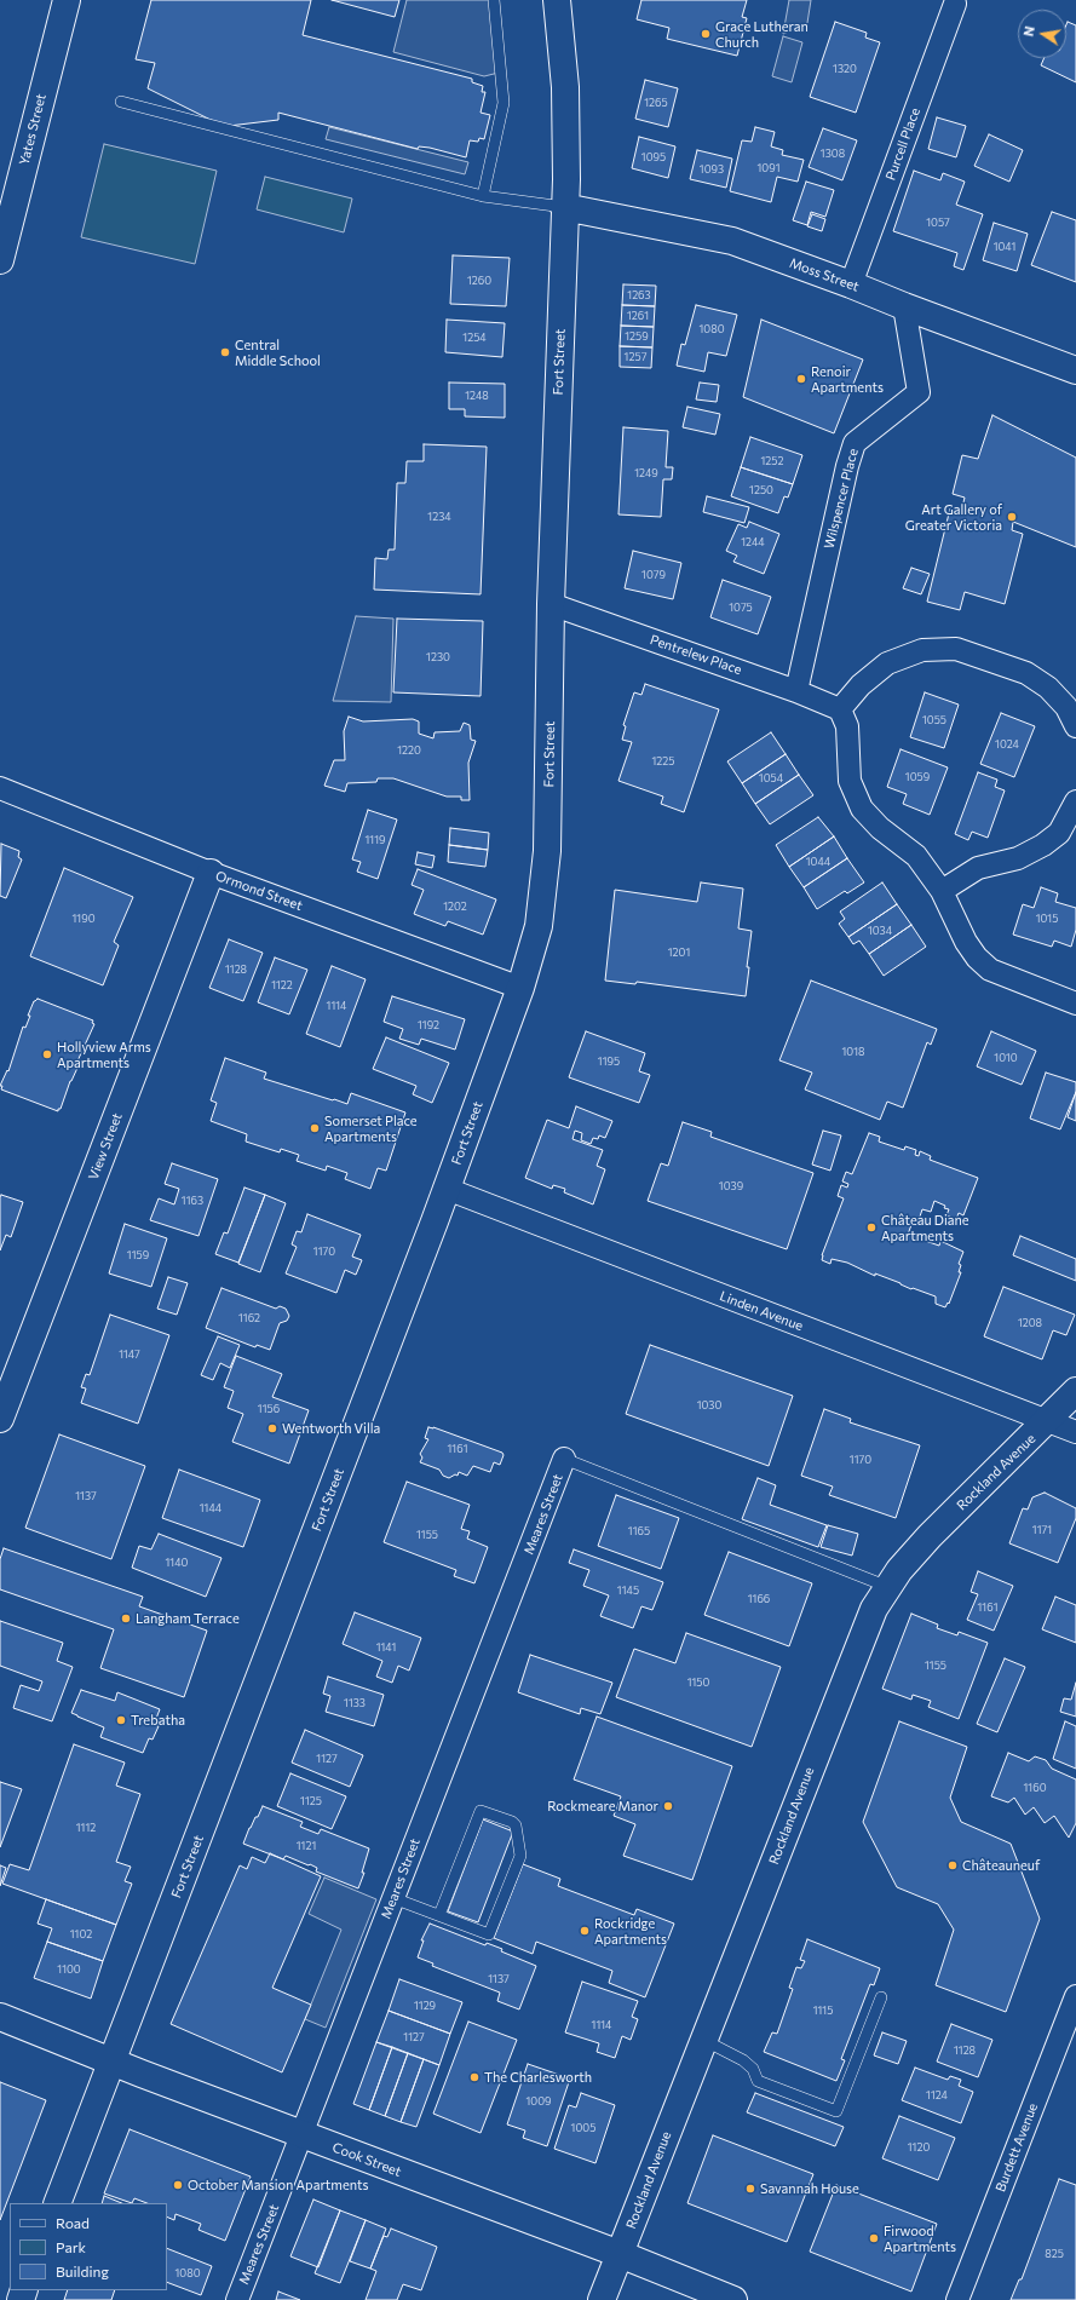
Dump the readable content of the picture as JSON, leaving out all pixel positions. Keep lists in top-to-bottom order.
{
  "streets": {
    "main road": [
      "Yates Street",
      "Moss Street",
      "Fort Street",
      "View Street",
      "Rockland Avenue",
      "Cook Street"
    ],
    "street": [
      "Purcell Place",
      "Wilspencer Place",
      "Pentrelew Place",
      "Ormond Street",
      "Linden Avenue",
      "Meares Street",
      "Burdett Avenue"
    ]
  },
  "crossings": [
    ["Purcell Place", "Moss Street"],
    ["Moss Street", "Fort Street"],
    ["Moss Street", "Wilspencer Place"],
    ["Fort Street", "Pentrelew Place"],
    ["Fort Street", "Ormond Street"],
    ["Fort Street", "Linden Avenue"],
    ["Fort Street", "Cook Street"],
    ["Wilspencer Place", "Pentrelew Place"],
    ["Ormond Street", "View Street"],
    ["Linden Avenue", "Rockland Avenue"],
    ["Rockland Avenue", "Cook Street"],
    ["Meares Street", "Cook Street"]
  ],
  "places": [
    "Grace Lutheran Church",
    "Central Middle School",
    "Renoir Apartments",
    "Art Gallery of Greater Victoria",
    "Hollyview Arms Apartments",
    "Somerset Place Apartments",
    "Château Diane Apartments",
    "Wentworth Villa",
    "Langham Terrace",
    "Trebatha",
    "Rockmeare Manor",
    "Châteauneuf",
    "Rockridge Apartments",
    "The Charlesworth",
    "October Mansion Apartments",
    "Savannah House",
    "Firwood Apartments"
  ],
  "house_numbers": [
    "1320",
    "1265",
    "1308",
    "1095",
    "1091",
    "1093",
    "1057",
    "1041",
    "1260",
    "1263",
    "1261",
    "1080",
    "1259",
    "1254",
    "1257",
    "1248",
    "1252",
    "1249",
    "1250",
    "1234",
    "1244",
    "1079",
    "1075",
    "1230",
    "1055",
    "1024",
    "1220",
    "1225",
    "1059",
    "1054",
    "1119",
    "1044",
    "1202",
    "1190",
    "1015",
    "1034",
    "1201",
    "1128",
    "1122",
    "1114",
    "1192",
    "1018",
    "1010",
    "1195",
    "1039",
    "1163",
    "1170",
    "1159",
    "1162",
    "1208",
    "1147",
    "1030",
    "1156",
    "1161",
    "1170",
    "1137",
    "1144",
    "1171",
    "1165",
    "1155",
    "1140",
    "1145",
    "1166",
    "1161",
    "1141",
    "1155",
    "1150",
    "1133",
    "1127",
    "1160",
    "1125",
    "1112",
    "1121",
    "1102",
    "1100",
    "1137",
    "1129",
    "1115",
    "1114",
    "1127",
    "1128",
    "1124",
    "1009",
    "1005",
    "1120",
    "825",
    "1080"
  ],
  "legend": ["Road", "Park", "Building"],
  "north": "left"
}
